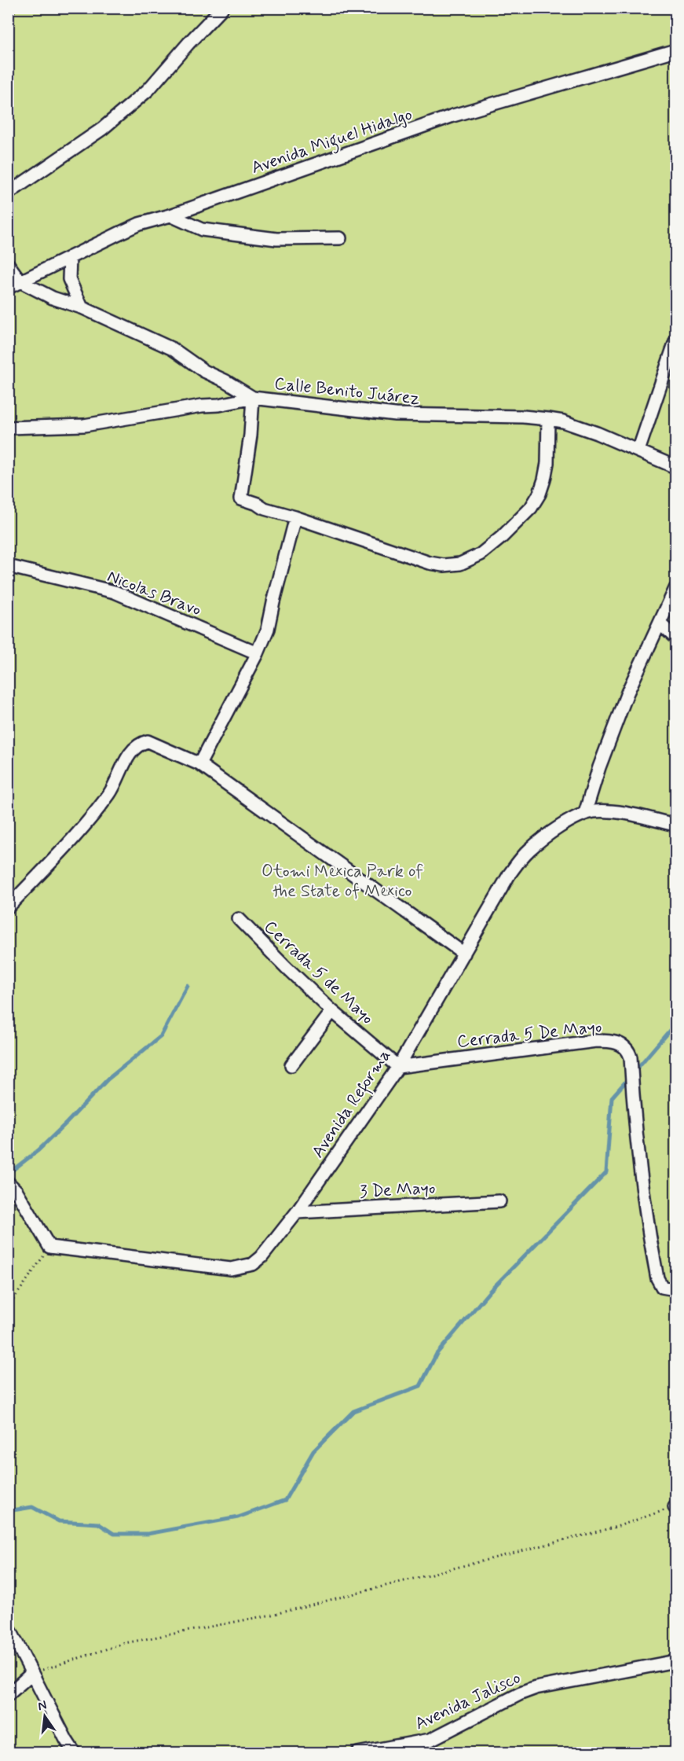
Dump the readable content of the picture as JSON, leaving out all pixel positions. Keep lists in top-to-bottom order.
{
  "streets": {
    "street": [
      "Avenida Miguel Hidalgo",
      "Calle Benito Juárez",
      "Nicolas Bravo",
      "Cerrada 5 de Mayo",
      "Cerrada 5 De Mayo",
      "Avenida Reforma",
      "3 De Mayo",
      "Avenida Jalisco"
    ]
  },
  "crossings": [
    ["Cerrada 5 de Mayo", "Cerrada 5 De Mayo"],
    ["Cerrada 5 de Mayo", "Avenida Reforma"],
    ["Cerrada 5 De Mayo", "Avenida Reforma"],
    ["Avenida Reforma", "3 De Mayo"]
  ],
  "parks": ["Otomi Mexica Park of the State of Mexico"],
  "north": "top"
}
